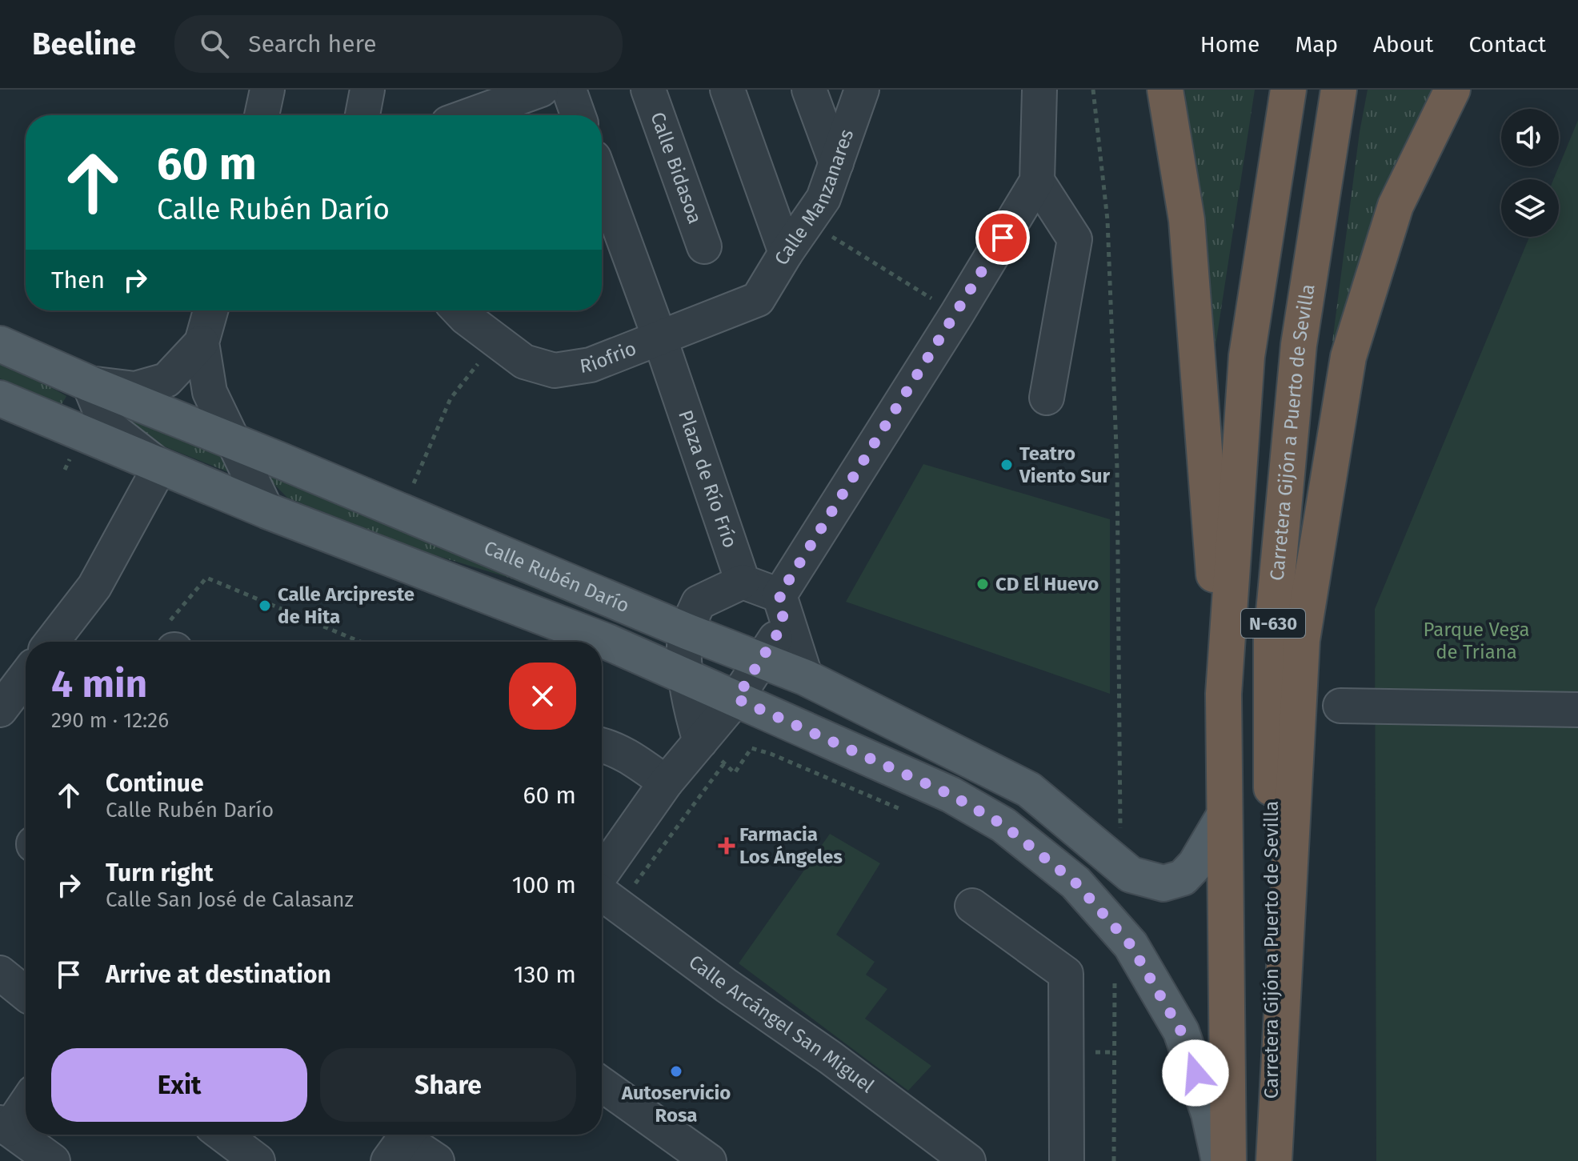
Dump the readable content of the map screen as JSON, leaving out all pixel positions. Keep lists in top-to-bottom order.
{
  "streets": {
    "highway": ["Carretera Gijón a Puerto de Sevilla", "N-630"],
    "main road": ["Calle Rubén Darío"],
    "street": [
      "Calle Bidasoa",
      "Calle Manzanares",
      "Riofrio",
      "Plaza de Río Frío",
      "Calle Arcángel San Miguel"
    ]
  },
  "crossings": [
    ["Calle Manzanares", "Riofrio"],
    ["Riofrio", "Plaza de Río Frío"],
    ["Calle Rubén Darío", "N-630"]
  ],
  "parks": ["Parque Vega de Triana"],
  "places": {
    "other": [
      "Teatro Viento Sur",
      "CD El Huevo",
      "Calle Arcipreste de Hita",
      "Autoservicio Rosa"
    ],
    "health": ["Farmacia Los Ángeles"]
  },
  "page": {
    "header": "Beeline",
    "search": "Search here",
    "nav": [
      "Home",
      "Map",
      "About",
      "Contact"
    ],
    "turn": ["60 m", "Calle Rubén Darío"],
    "then": "Then",
    "heading": ["4 min", "290 m · 12:26"],
    "list": [
      {
        "name": "Continue",
        "note": "Calle Rubén Darío",
        "value": "60 m"
      },
      {
        "name": "Turn right",
        "note": "Calle San José de Calasanz",
        "value": "100 m"
      },
      {
        "name": "Arrive at destination",
        "value": "130 m"
      }
    ],
    "buttons": ["Exit", "Share"]
  }
}
